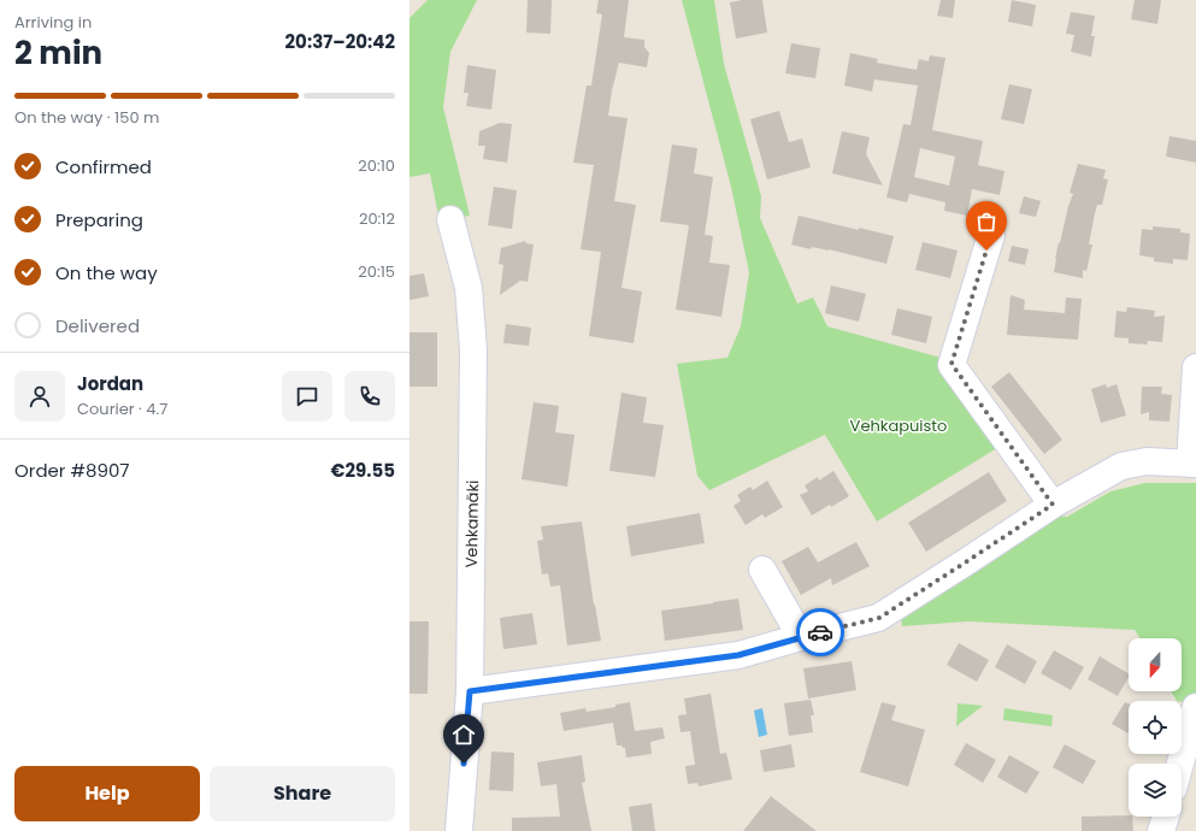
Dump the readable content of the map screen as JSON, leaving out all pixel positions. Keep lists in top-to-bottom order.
{
  "streets": {
    "street": ["Vehkamäki"]
  },
  "parks": ["Vehkapuisto"],
  "north": "bottom",
  "page": {
    "heading": ["2 min", "Arriving in", "20:37–20:42"],
    "panel": [
      "Jordan",
      "Courier · 4.7",
      "Order #8907",
      "€29.55"
    ],
    "bar": "On the way · 150 m",
    "list": [
      ["Confirmed", "20:10"],
      ["Preparing", "20:12"],
      ["On the way", "20:15"],
      "Delivered"
    ],
    "buttons": ["Help", "Share"]
  }
}
